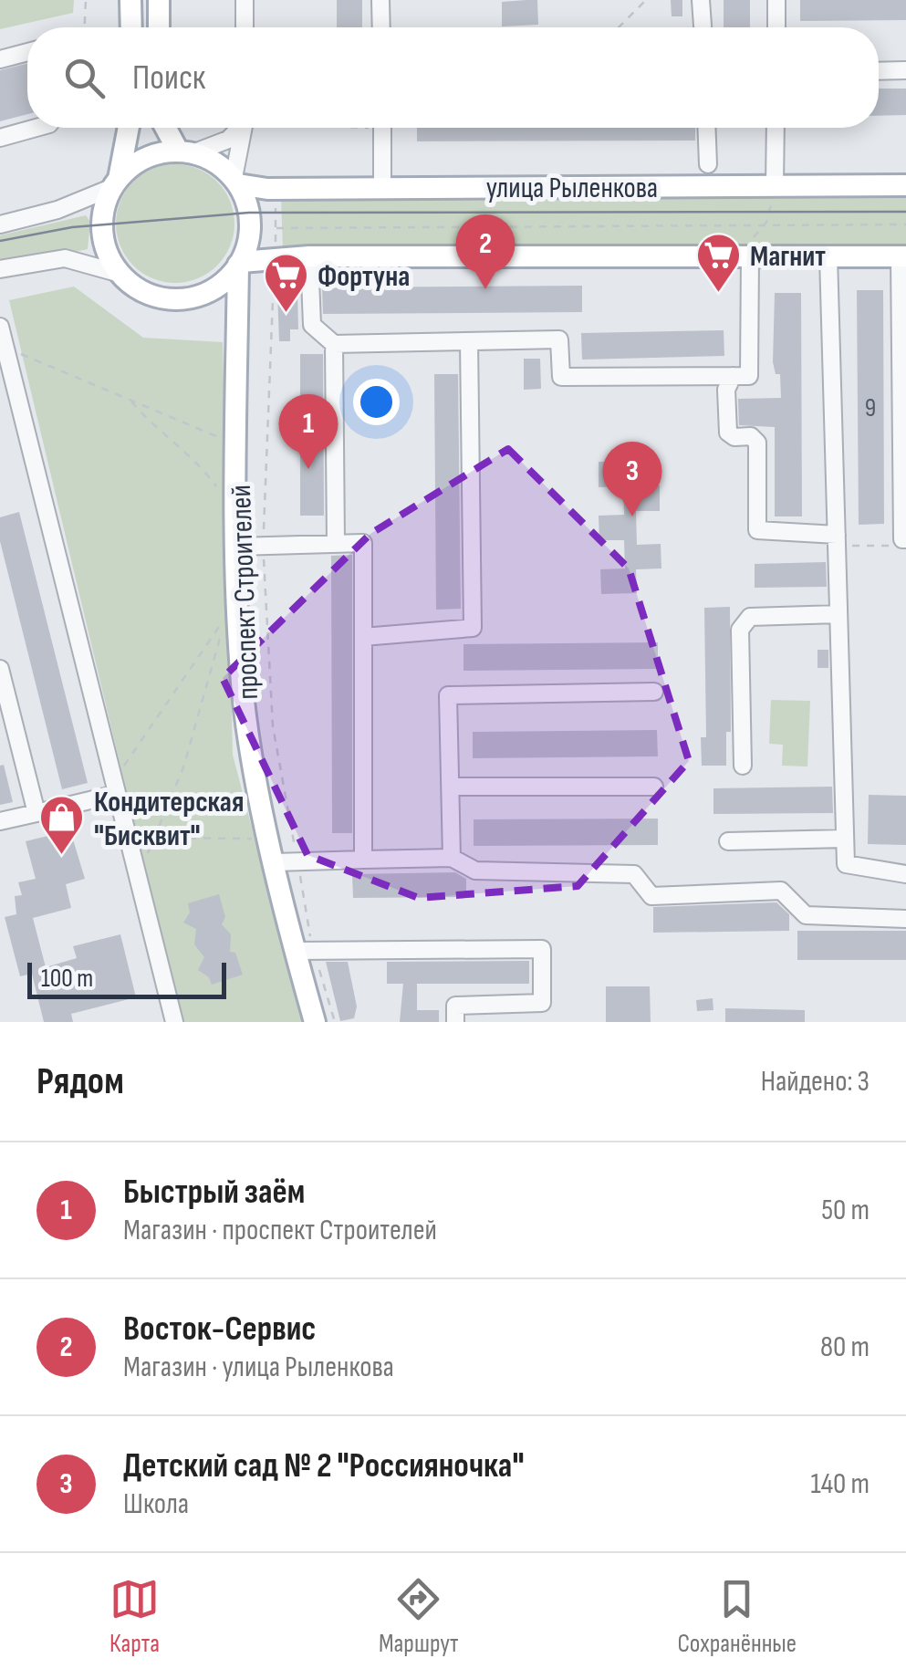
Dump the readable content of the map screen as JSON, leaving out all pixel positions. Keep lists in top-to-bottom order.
{
  "streets": {
    "main road": ["улица Рыленкова", "проспект Строителей"]
  },
  "crossings": [
    ["улица Рыленкова", "проспект Строителей"]
  ],
  "places": {
    "supermarket": ["Магнит", "Фортуна"],
    "shop": ["Кондитерская \"Бисквит\""]
  },
  "house_numbers": ["9"],
  "scale_bar": "100 m",
  "page": {
    "search": "Поиск",
    "pins": ["2", "1", "3"],
    "scale": "100 m",
    "heading": ["Рядом", "Найдено: 3"],
    "list": [
      {
        "mark": "1",
        "name": "Быстрый заём",
        "note": "Магазин · проспект Строителей",
        "value": "50 m"
      },
      {
        "mark": "2",
        "name": "Восток-Сервис",
        "note": "Магазин · улица Рыленкова",
        "value": "80 m"
      },
      {
        "mark": "3",
        "name": "Детский сад № 2 \"Россияночка\"",
        "note": "Школа",
        "value": "140 m"
      }
    ],
    "nav": ["Карта", "Маршрут", "Сохранённые"]
  }
}
